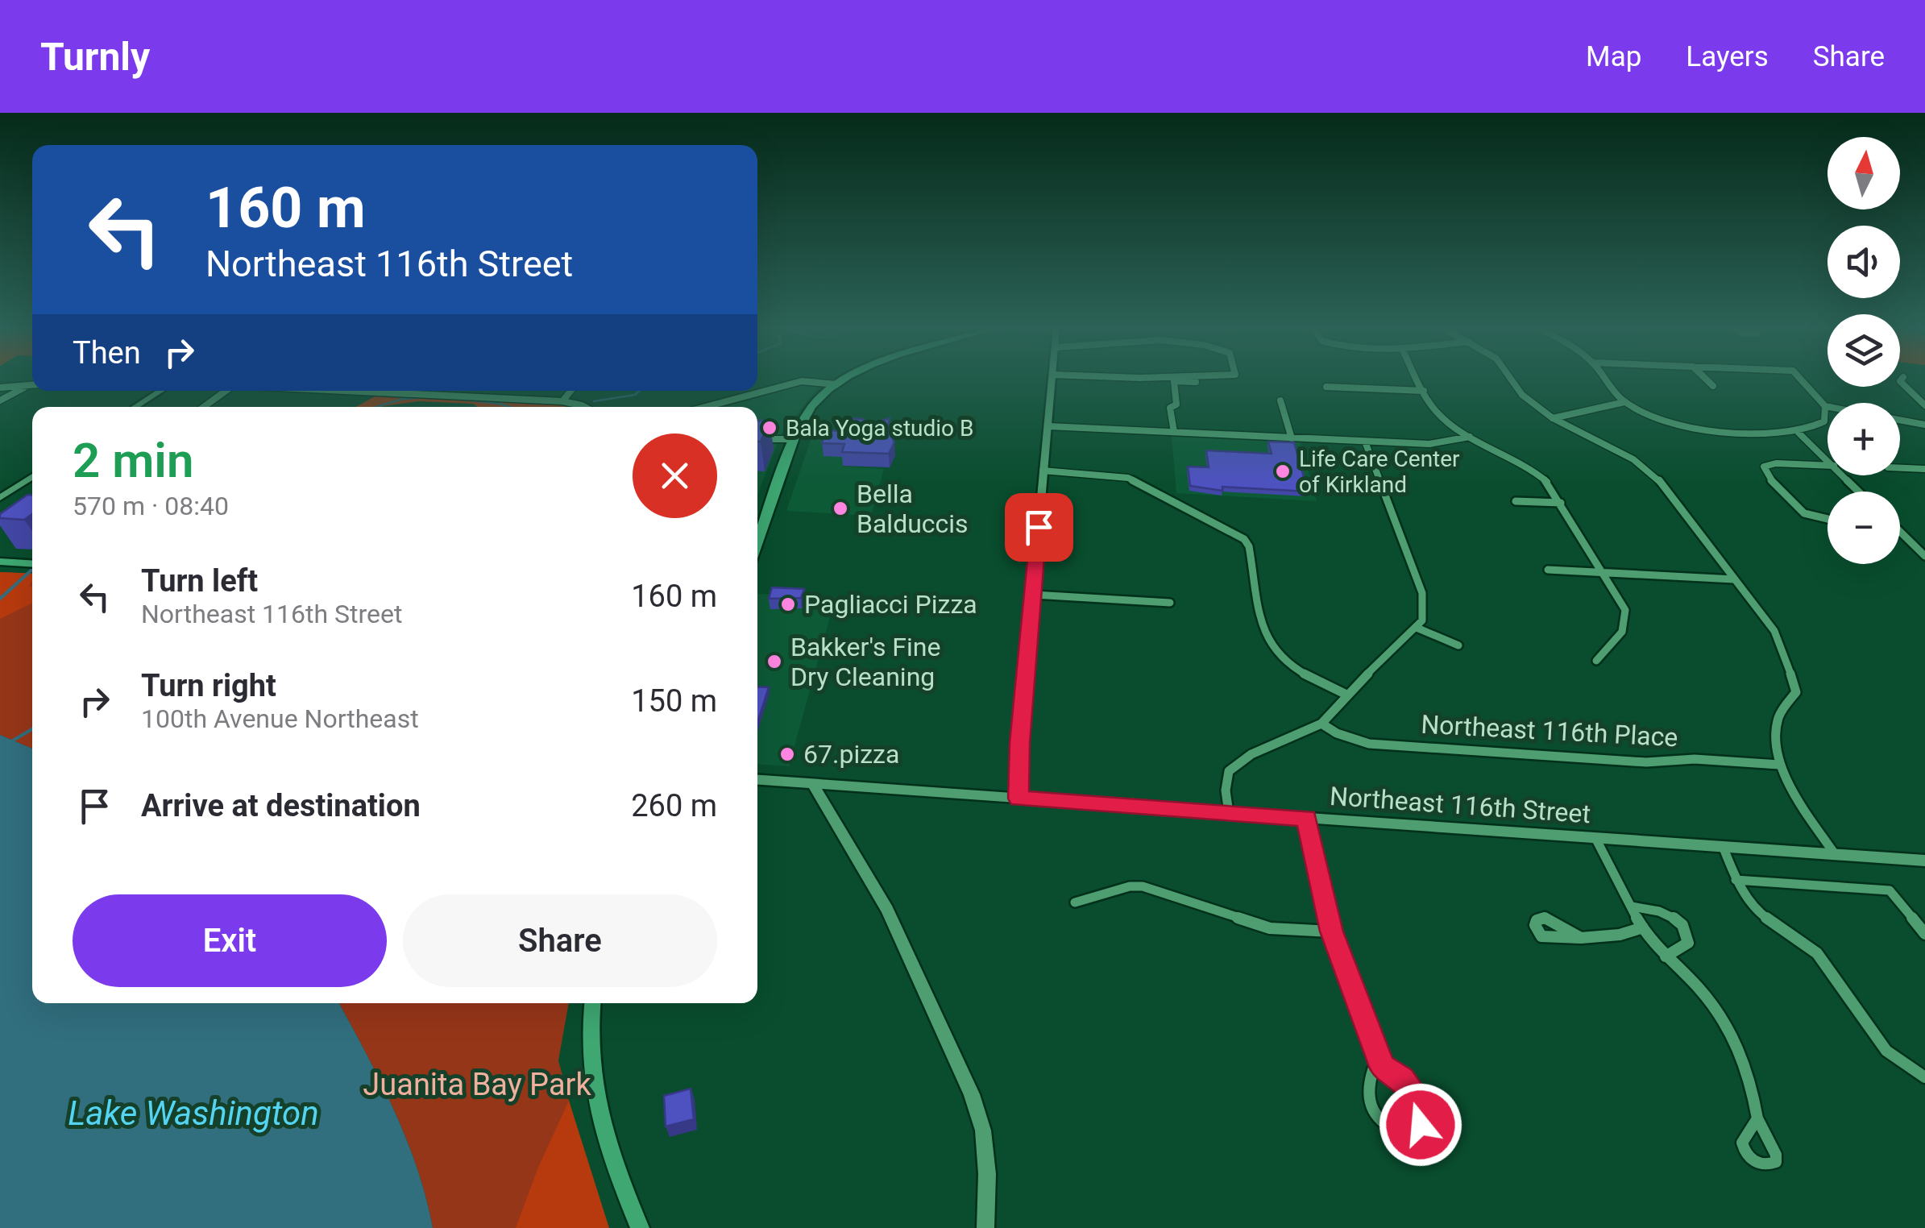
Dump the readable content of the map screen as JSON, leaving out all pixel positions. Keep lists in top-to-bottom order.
{
  "streets": {
    "street": ["Northeast 116th Place", "Northeast 116th Street"]
  },
  "water": ["Lake Washington"],
  "parks": ["Juanita Bay Park"],
  "places": [
    "Bala Yoga studio B",
    "Life Care Center of Kirkland",
    "Bella Balduccis",
    "Pagliacci Pizza",
    "Bakker's Fine Dry Cleaning",
    "67.pizza"
  ],
  "north": "top",
  "page": {
    "header": "Turnly",
    "nav": ["Map", "Layers", "Share"],
    "map_buttons": ["+", "−"],
    "turn": ["160 m", "Northeast 116th Street"],
    "then": "Then",
    "heading": ["2 min", "570 m · 08:40"],
    "list": [
      {
        "name": "Turn left",
        "note": "Northeast 116th Street",
        "value": "160 m"
      },
      {
        "name": "Turn right",
        "note": "100th Avenue Northeast",
        "value": "150 m"
      },
      {
        "name": "Arrive at destination",
        "value": "260 m"
      }
    ],
    "buttons": ["Exit", "Share"]
  }
}
